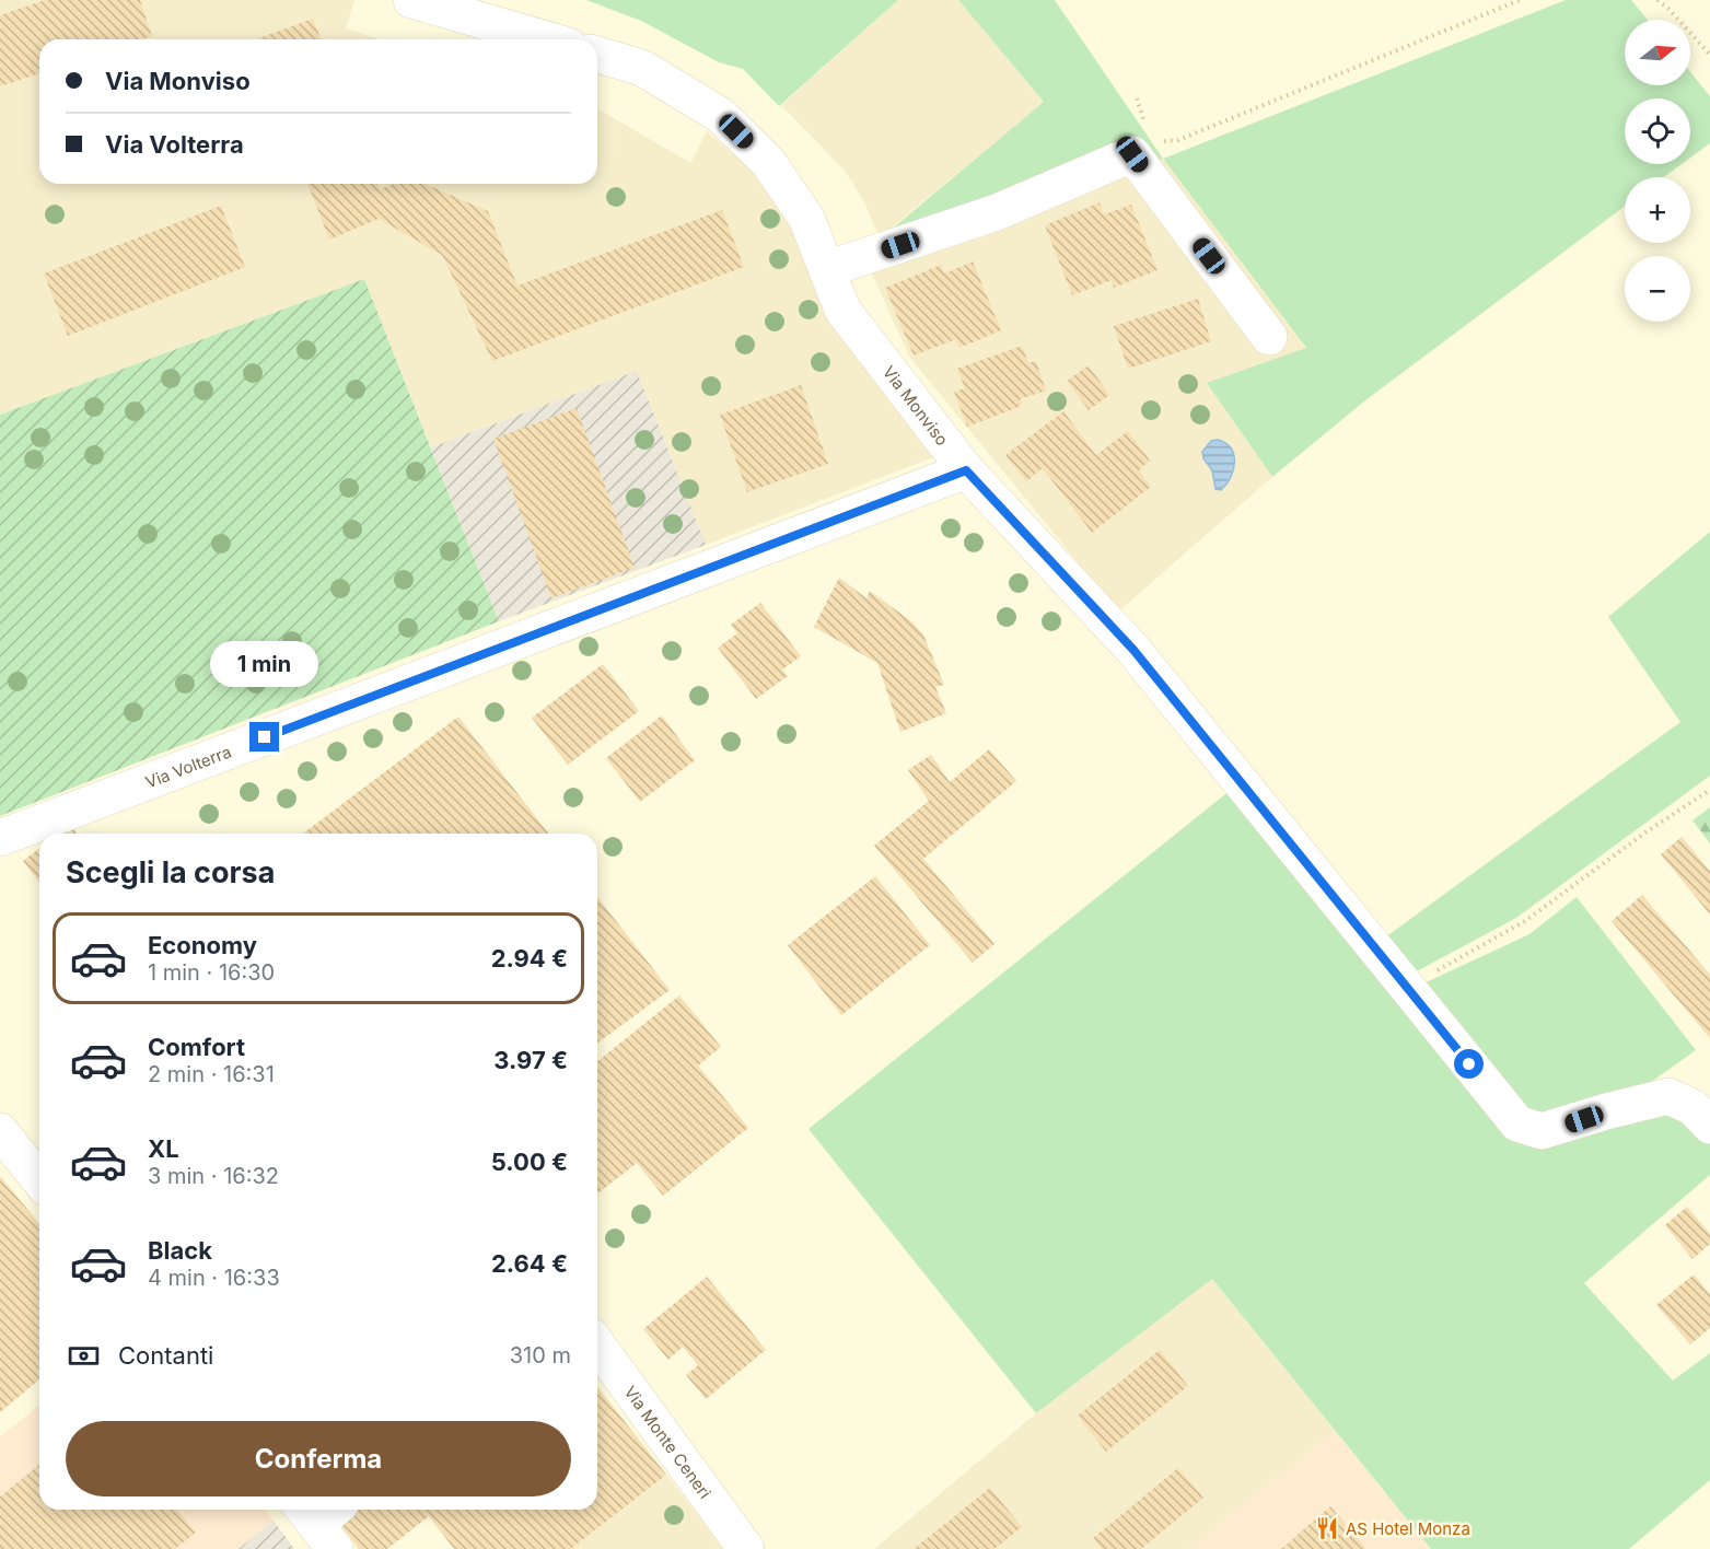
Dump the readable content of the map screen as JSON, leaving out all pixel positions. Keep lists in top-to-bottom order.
{
  "streets": {
    "street": ["Via Monviso", "Via Volterra", "Via Monte Ceneri"]
  },
  "crossings": [
    ["Via Monviso", "Via Volterra"]
  ],
  "places": {
    "restaurant": ["AS Hotel Monza"]
  },
  "north": "right",
  "page": {
    "map_buttons": ["+", "−"],
    "banner": ["Via Monviso", "Via Volterra"],
    "bubble": "1 min",
    "heading": "Scegli la corsa",
    "list": [
      {
        "name": "Economy",
        "note": "1 min · 16:30",
        "value": "2.94 €"
      },
      {
        "name": "Comfort",
        "note": "2 min · 16:31",
        "value": "3.97 €"
      },
      {
        "name": "XL",
        "note": "3 min · 16:32",
        "value": "5.00 €"
      },
      {
        "name": "Black",
        "note": "4 min · 16:33",
        "value": "2.64 €"
      }
    ],
    "pay": ["Contanti", "310 m"],
    "buttons": "Conferma"
  }
}
